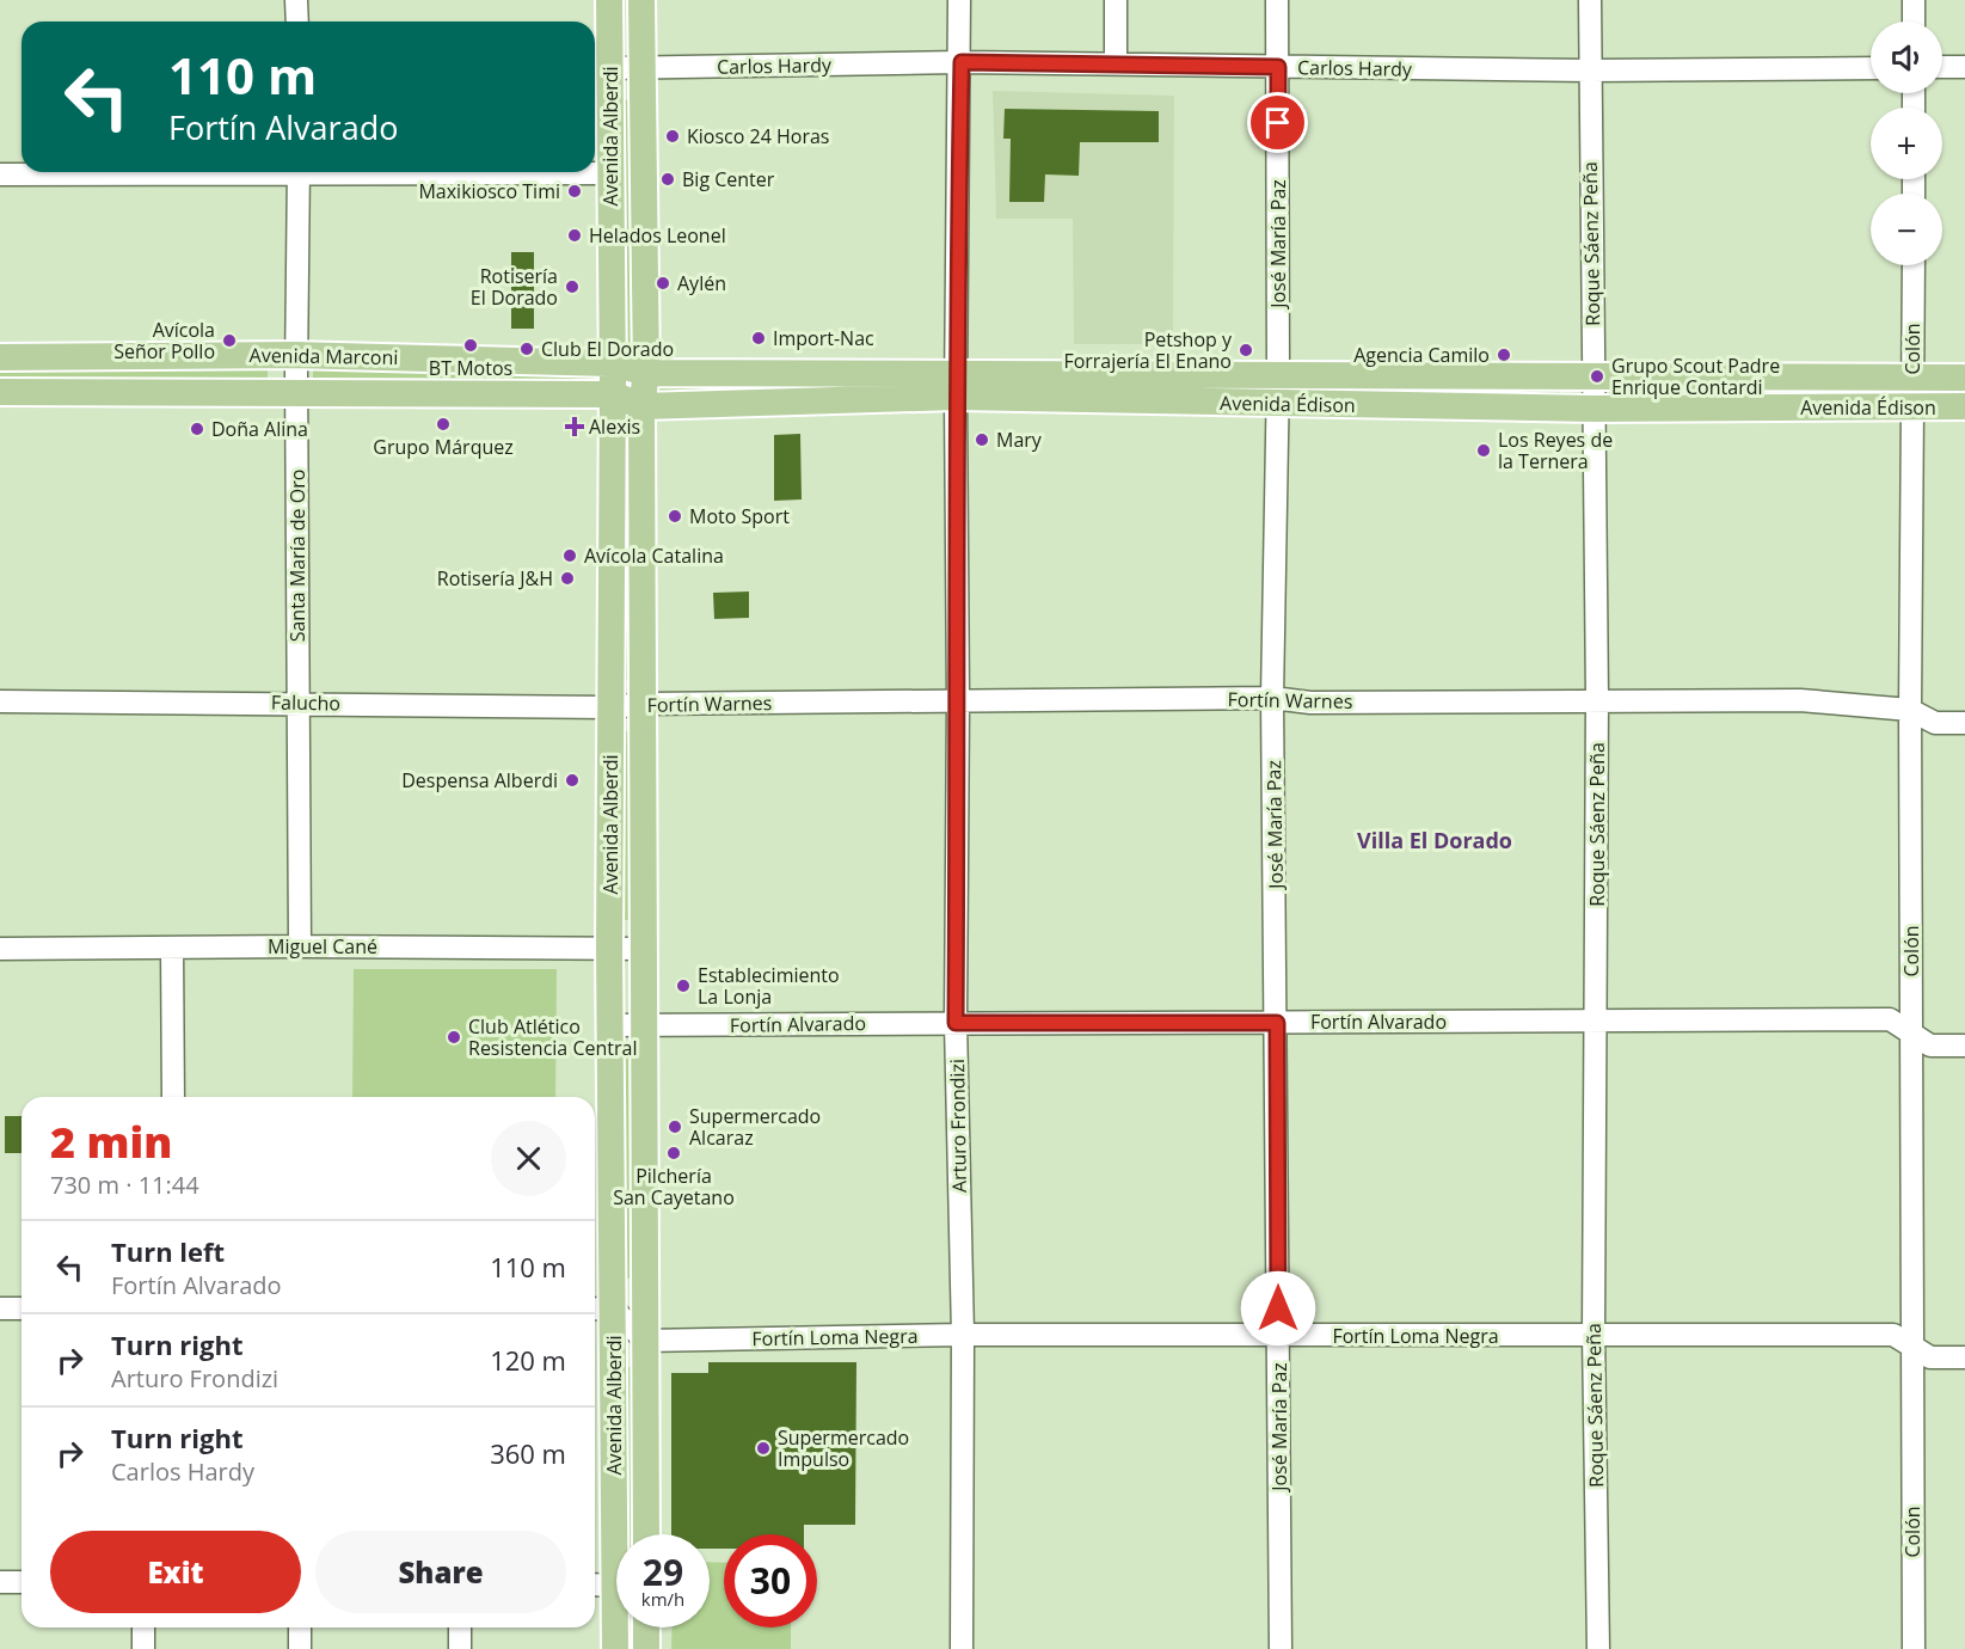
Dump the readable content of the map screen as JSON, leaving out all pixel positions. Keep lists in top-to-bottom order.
{
  "streets": {
    "main road": ["Avenida Alberdi", "Avenida Marconi", "Avenida Édison"],
    "street": [
      "Carlos Hardy",
      "José María Paz",
      "Roque Sáenz Peña",
      "Colón",
      "Santa María de Oro",
      "Fortín Warnes",
      "Falucho",
      "Miguel Cané",
      "Fortín Alvarado",
      "Arturo Frondizi",
      "Fortín Loma Negra"
    ]
  },
  "crossings": [
    ["Carlos Hardy", "Avenida Alberdi"],
    ["Carlos Hardy", "José María Paz"],
    ["Carlos Hardy", "Roque Sáenz Peña"],
    ["Carlos Hardy", "Arturo Frondizi"],
    ["Avenida Alberdi", "Avenida Marconi"],
    ["Avenida Alberdi", "Avenida Édison"],
    ["Avenida Alberdi", "Fortín Warnes"],
    ["Avenida Alberdi", "Falucho"],
    ["Avenida Alberdi", "Miguel Cané"],
    ["Avenida Alberdi", "Fortín Alvarado"],
    ["Avenida Alberdi", "Fortín Loma Negra"],
    ["José María Paz", "Avenida Édison"],
    ["José María Paz", "Fortín Warnes"],
    ["José María Paz", "Fortín Alvarado"],
    ["José María Paz", "Fortín Loma Negra"],
    ["Roque Sáenz Peña", "Avenida Édison"],
    ["Roque Sáenz Peña", "Fortín Warnes"],
    ["Roque Sáenz Peña", "Fortín Alvarado"],
    ["Roque Sáenz Peña", "Fortín Loma Negra"],
    ["Colón", "Avenida Édison"],
    ["Colón", "Fortín Warnes"],
    ["Colón", "Fortín Alvarado"],
    ["Colón", "Fortín Loma Negra"],
    ["Avenida Marconi", "Avenida Édison"],
    ["Avenida Marconi", "Santa María de Oro"],
    ["Avenida Édison", "Arturo Frondizi"],
    ["Santa María de Oro", "Falucho"],
    ["Santa María de Oro", "Miguel Cané"],
    ["Fortín Warnes", "Falucho"],
    ["Fortín Warnes", "Arturo Frondizi"],
    ["Fortín Alvarado", "Arturo Frondizi"],
    ["Arturo Frondizi", "Fortín Loma Negra"]
  ],
  "districts": ["Villa El Dorado"],
  "places": {
    "other": [
      "Kiosco 24 Horas",
      "Big Center",
      "Maxikiosco Timi",
      "Helados Leonel",
      "Aylén",
      "Rotisería El Dorado",
      "Import-Nac",
      "Avícola Señor Pollo",
      "BT Motos",
      "Club El Dorado",
      "Petshop y Forrajería El Enano",
      "Agencia Camilo",
      "Grupo Scout Padre Enrique Contardi",
      "Grupo Márquez",
      "Doña Alina",
      "Mary",
      "Los Reyes de la Ternera",
      "Moto Sport",
      "Avícola Catalina",
      "Rotisería J&H",
      "Despensa Alberdi",
      "Establecimiento La Lonja",
      "Club Atlético Resistencia Central",
      "Supermercado Alcaraz",
      "Pilchería San Cayetano",
      "Supermercado Impulso"
    ],
    "health": ["Alexis"]
  },
  "page": {
    "map_buttons": ["+", "−"],
    "turn": ["110 m", "Fortín Alvarado"],
    "heading": ["2 min", "730 m · 11:44"],
    "list": [
      {
        "name": "Turn left",
        "note": "Fortín Alvarado",
        "value": "110 m"
      },
      {
        "name": "Turn right",
        "note": "Arturo Frondizi",
        "value": "120 m"
      },
      {
        "name": "Turn right",
        "note": "Carlos Hardy",
        "value": "360 m"
      }
    ],
    "buttons": ["Exit", "Share"],
    "speed": "29 km/h",
    "limit": "30"
  }
}
